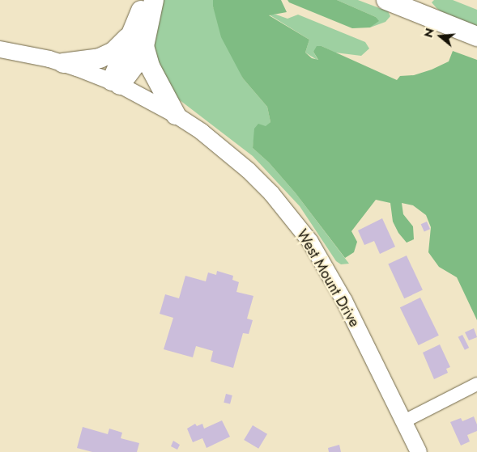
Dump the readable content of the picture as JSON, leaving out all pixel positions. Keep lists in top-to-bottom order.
{
  "streets": {
    "main road": ["West Mount Drive"]
  },
  "north": "left"
}
